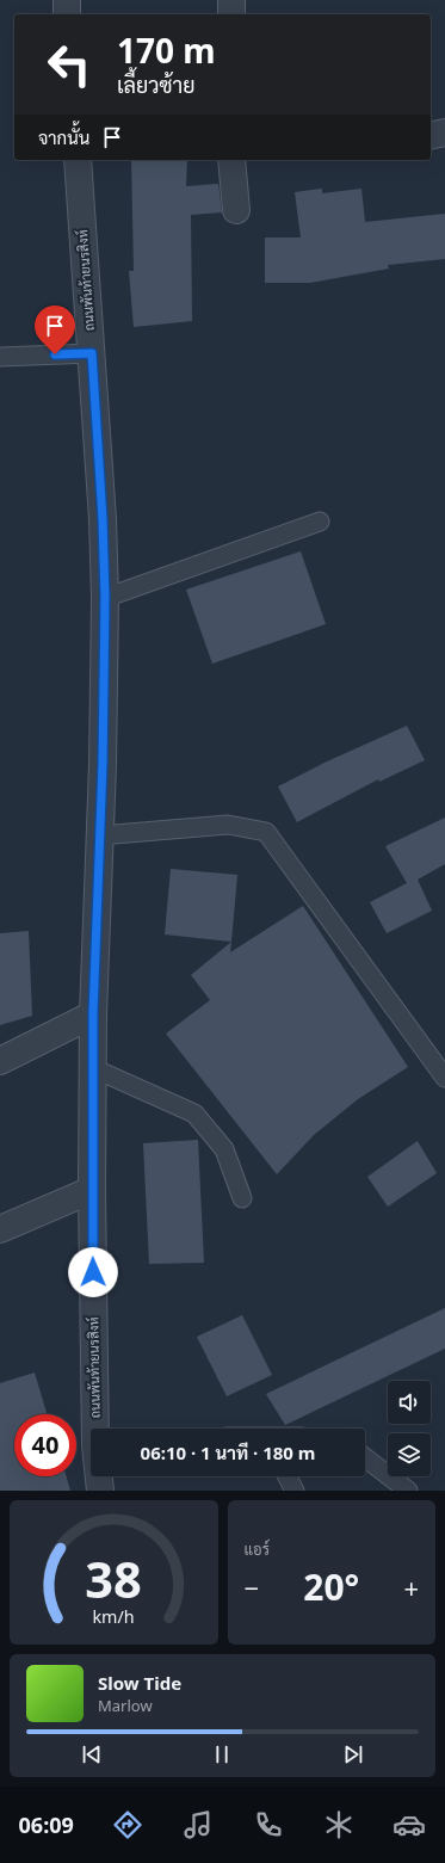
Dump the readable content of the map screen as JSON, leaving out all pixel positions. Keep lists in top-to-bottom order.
{
  "streets": {
    "street": ["ถนนพันท้ายนรสิงห์"]
  },
  "page": {
    "turn": ["170 m", "เลี้ยวซ้าย"],
    "then": "จากนั้น",
    "limit": "40",
    "trip": "06:10 · 1 นาที · 180 m",
    "tile": "แอร์",
    "heat": ["−", "20°", "+"],
    "song": ["Slow Tide", "Marlow"],
    "tabs": "06:09",
    "gauge": ["38", "km/h"]
  }
}
